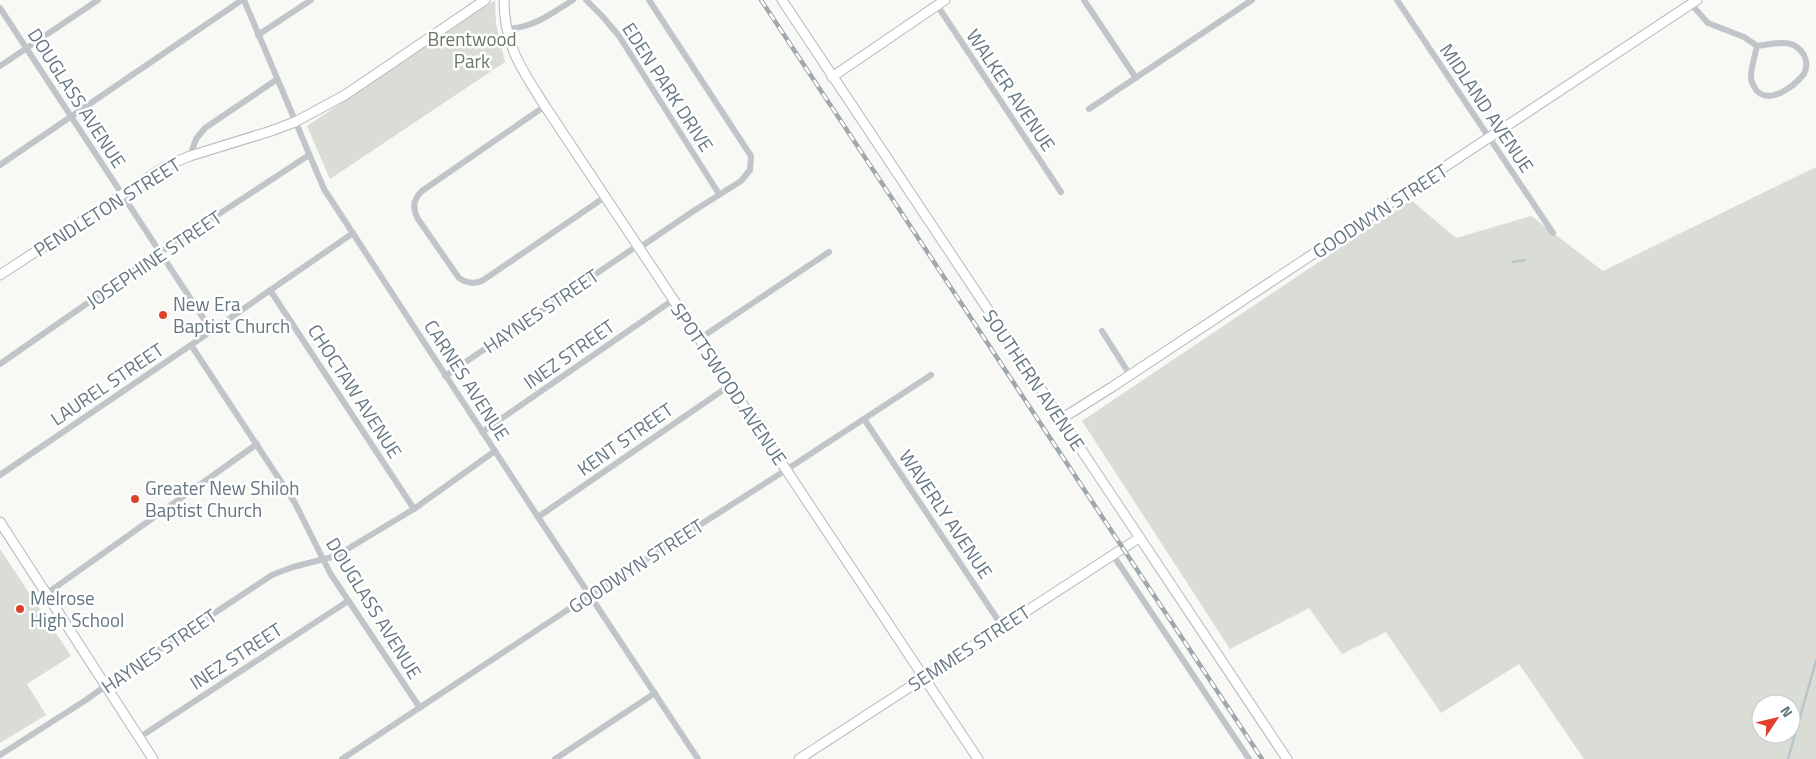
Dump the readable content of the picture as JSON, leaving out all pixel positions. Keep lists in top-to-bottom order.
{
  "streets": {
    "main road": [
      "PENDLETON STREET",
      "GOODWYN STREET",
      "SOUTHERN AVENUE",
      "SPOTTSWOOD AVENUE",
      "SEMMES STREET"
    ],
    "street": [
      "EDEN PARK DRIVE",
      "WALKER AVENUE",
      "DOUGLASS AVENUE",
      "MIDLAND AVENUE",
      "JOSEPHINE STREET",
      "HAYNES STREET",
      "INEZ STREET",
      "CARNES AVENUE",
      "LAUREL STREET",
      "CHOCTAW AVENUE",
      "KENT STREET",
      "WAVERLY AVENUE"
    ]
  },
  "crossings": [
    ["EDEN PARK DRIVE", "HAYNES STREET"],
    ["DOUGLASS AVENUE", "PENDLETON STREET"],
    ["DOUGLASS AVENUE", "GOODWYN STREET"],
    ["DOUGLASS AVENUE", "JOSEPHINE STREET"],
    ["DOUGLASS AVENUE", "HAYNES STREET"],
    ["DOUGLASS AVENUE", "INEZ STREET"],
    ["DOUGLASS AVENUE", "LAUREL STREET"],
    ["MIDLAND AVENUE", "GOODWYN STREET"],
    ["PENDLETON STREET", "CARNES AVENUE"],
    ["GOODWYN STREET", "CARNES AVENUE"],
    ["GOODWYN STREET", "SOUTHERN AVENUE"],
    ["GOODWYN STREET", "SPOTTSWOOD AVENUE"],
    ["GOODWYN STREET", "WAVERLY AVENUE"],
    ["JOSEPHINE STREET", "CARNES AVENUE"],
    ["HAYNES STREET", "CARNES AVENUE"],
    ["HAYNES STREET", "SPOTTSWOOD AVENUE"],
    ["INEZ STREET", "CARNES AVENUE"],
    ["INEZ STREET", "SPOTTSWOOD AVENUE"],
    ["CARNES AVENUE", "LAUREL STREET"],
    ["CARNES AVENUE", "KENT STREET"],
    ["SOUTHERN AVENUE", "SEMMES STREET"],
    ["LAUREL STREET", "CHOCTAW AVENUE"],
    ["SPOTTSWOOD AVENUE", "KENT STREET"],
    ["SPOTTSWOOD AVENUE", "SEMMES STREET"],
    ["WAVERLY AVENUE", "SEMMES STREET"]
  ],
  "parks": ["Brentwood Park"],
  "places": ["New Era Baptist Church", "Greater New Shiloh Baptist Church", "Melrose High School"],
  "north": "top right"
}
